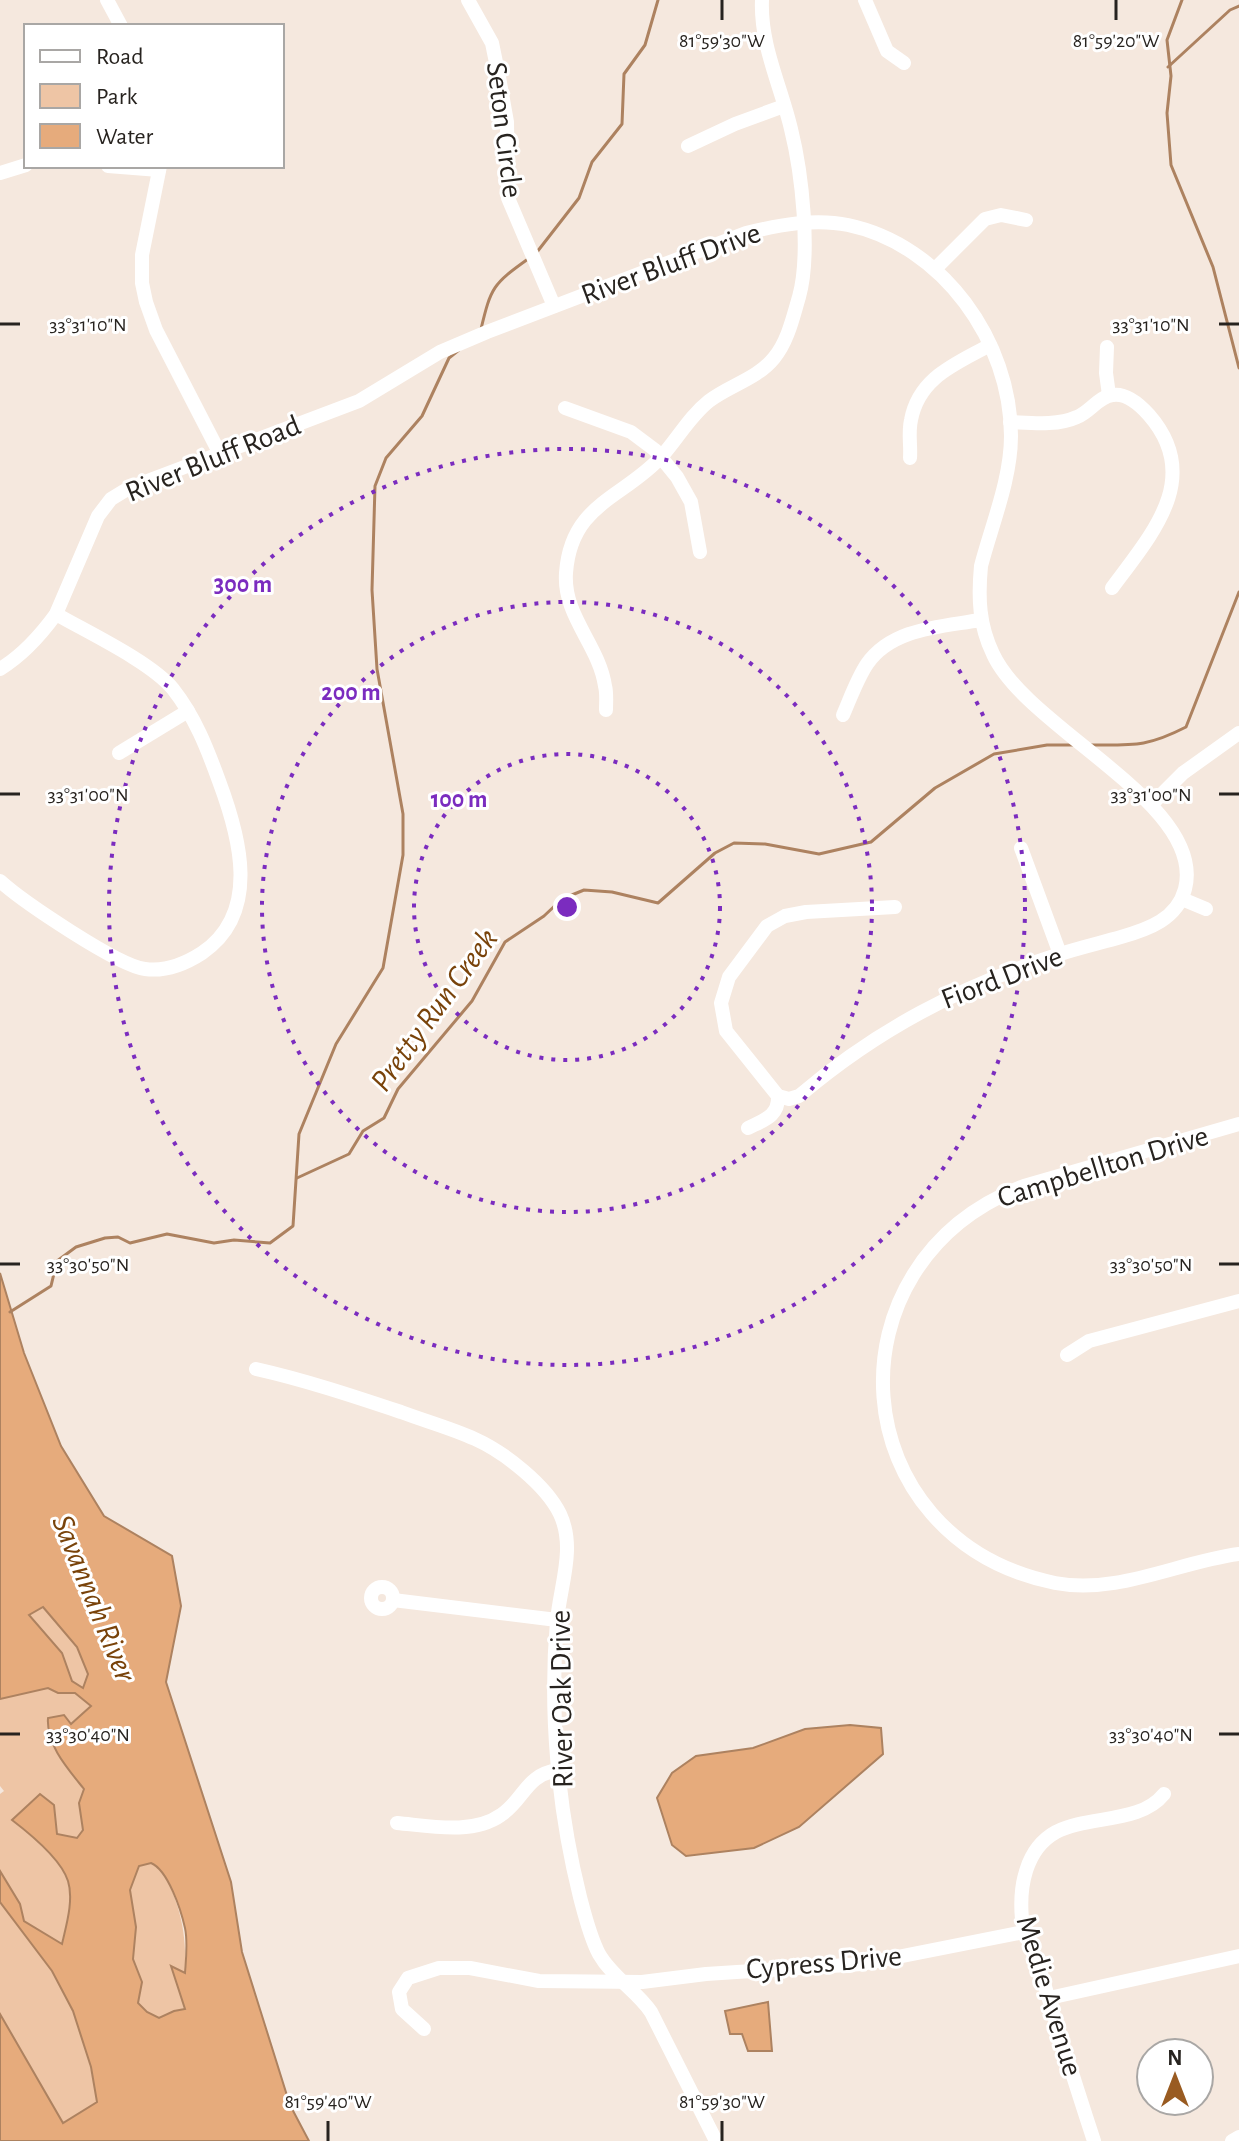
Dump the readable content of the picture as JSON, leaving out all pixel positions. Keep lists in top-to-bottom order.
{
  "streets": {
    "street": [
      "Seton Circle",
      "River Bluff Drive",
      "River Bluff Road",
      "Fiord Drive",
      "Campbellton Drive",
      "River Oak Drive",
      "Cypress Drive",
      "Medie Avenue"
    ]
  },
  "crossings": [
    ["Seton Circle", "River Bluff Drive"],
    ["River Bluff Drive", "River Bluff Road"],
    ["River Oak Drive", "Cypress Drive"],
    ["Cypress Drive", "Medie Avenue"]
  ],
  "water": ["Pretty Run Creek", "Savannah River"],
  "legend": ["Road", "Park", "Water"],
  "north": "top",
  "coordinates": [
    "81°59'30\"W",
    "81°59'20\"W",
    "33°31'10\"N",
    "33°31'00\"N",
    "33°30'50\"N",
    "33°30'40\"N",
    "81°59'40\"W"
  ],
  "rings": ["300 m", "200 m", "100 m"]
}
